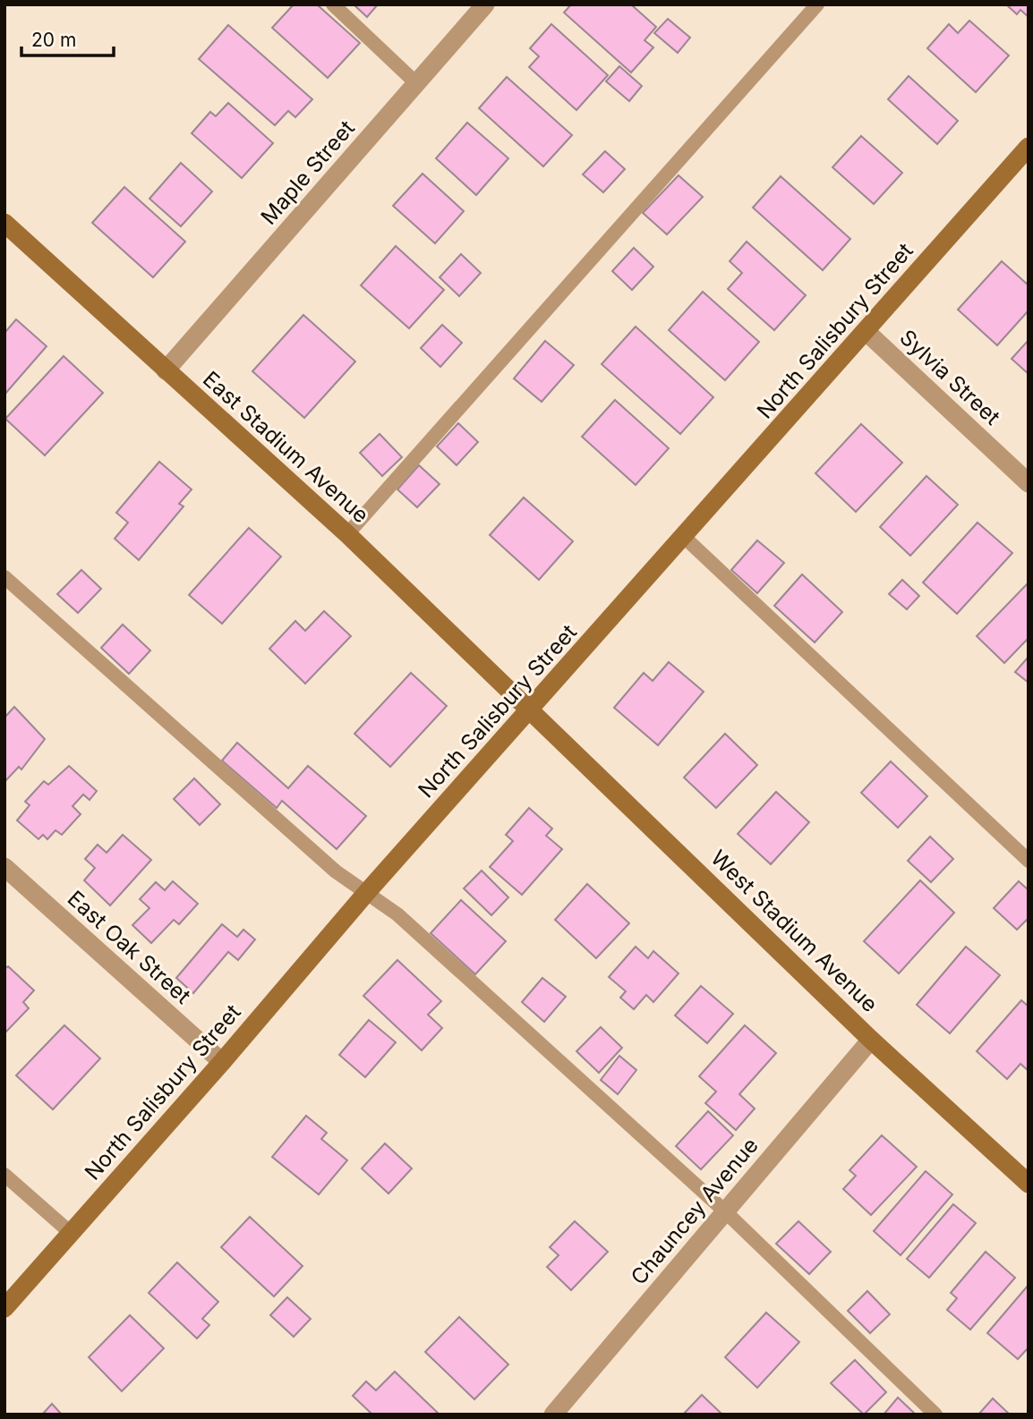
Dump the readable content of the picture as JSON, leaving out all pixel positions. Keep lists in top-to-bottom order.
{
  "streets": {
    "street": [
      "Maple Street",
      "North Salisbury Street",
      "Sylvia Street",
      "East Stadium Avenue",
      "West Stadium Avenue",
      "East Oak Street",
      "Chauncey Avenue"
    ]
  },
  "crossings": [
    ["Maple Street", "East Stadium Avenue"],
    ["North Salisbury Street", "Sylvia Street"],
    ["North Salisbury Street", "East Stadium Avenue"],
    ["North Salisbury Street", "West Stadium Avenue"],
    ["North Salisbury Street", "East Oak Street"],
    ["East Stadium Avenue", "West Stadium Avenue"],
    ["West Stadium Avenue", "Chauncey Avenue"]
  ],
  "scale_bar": "20 m"
}
